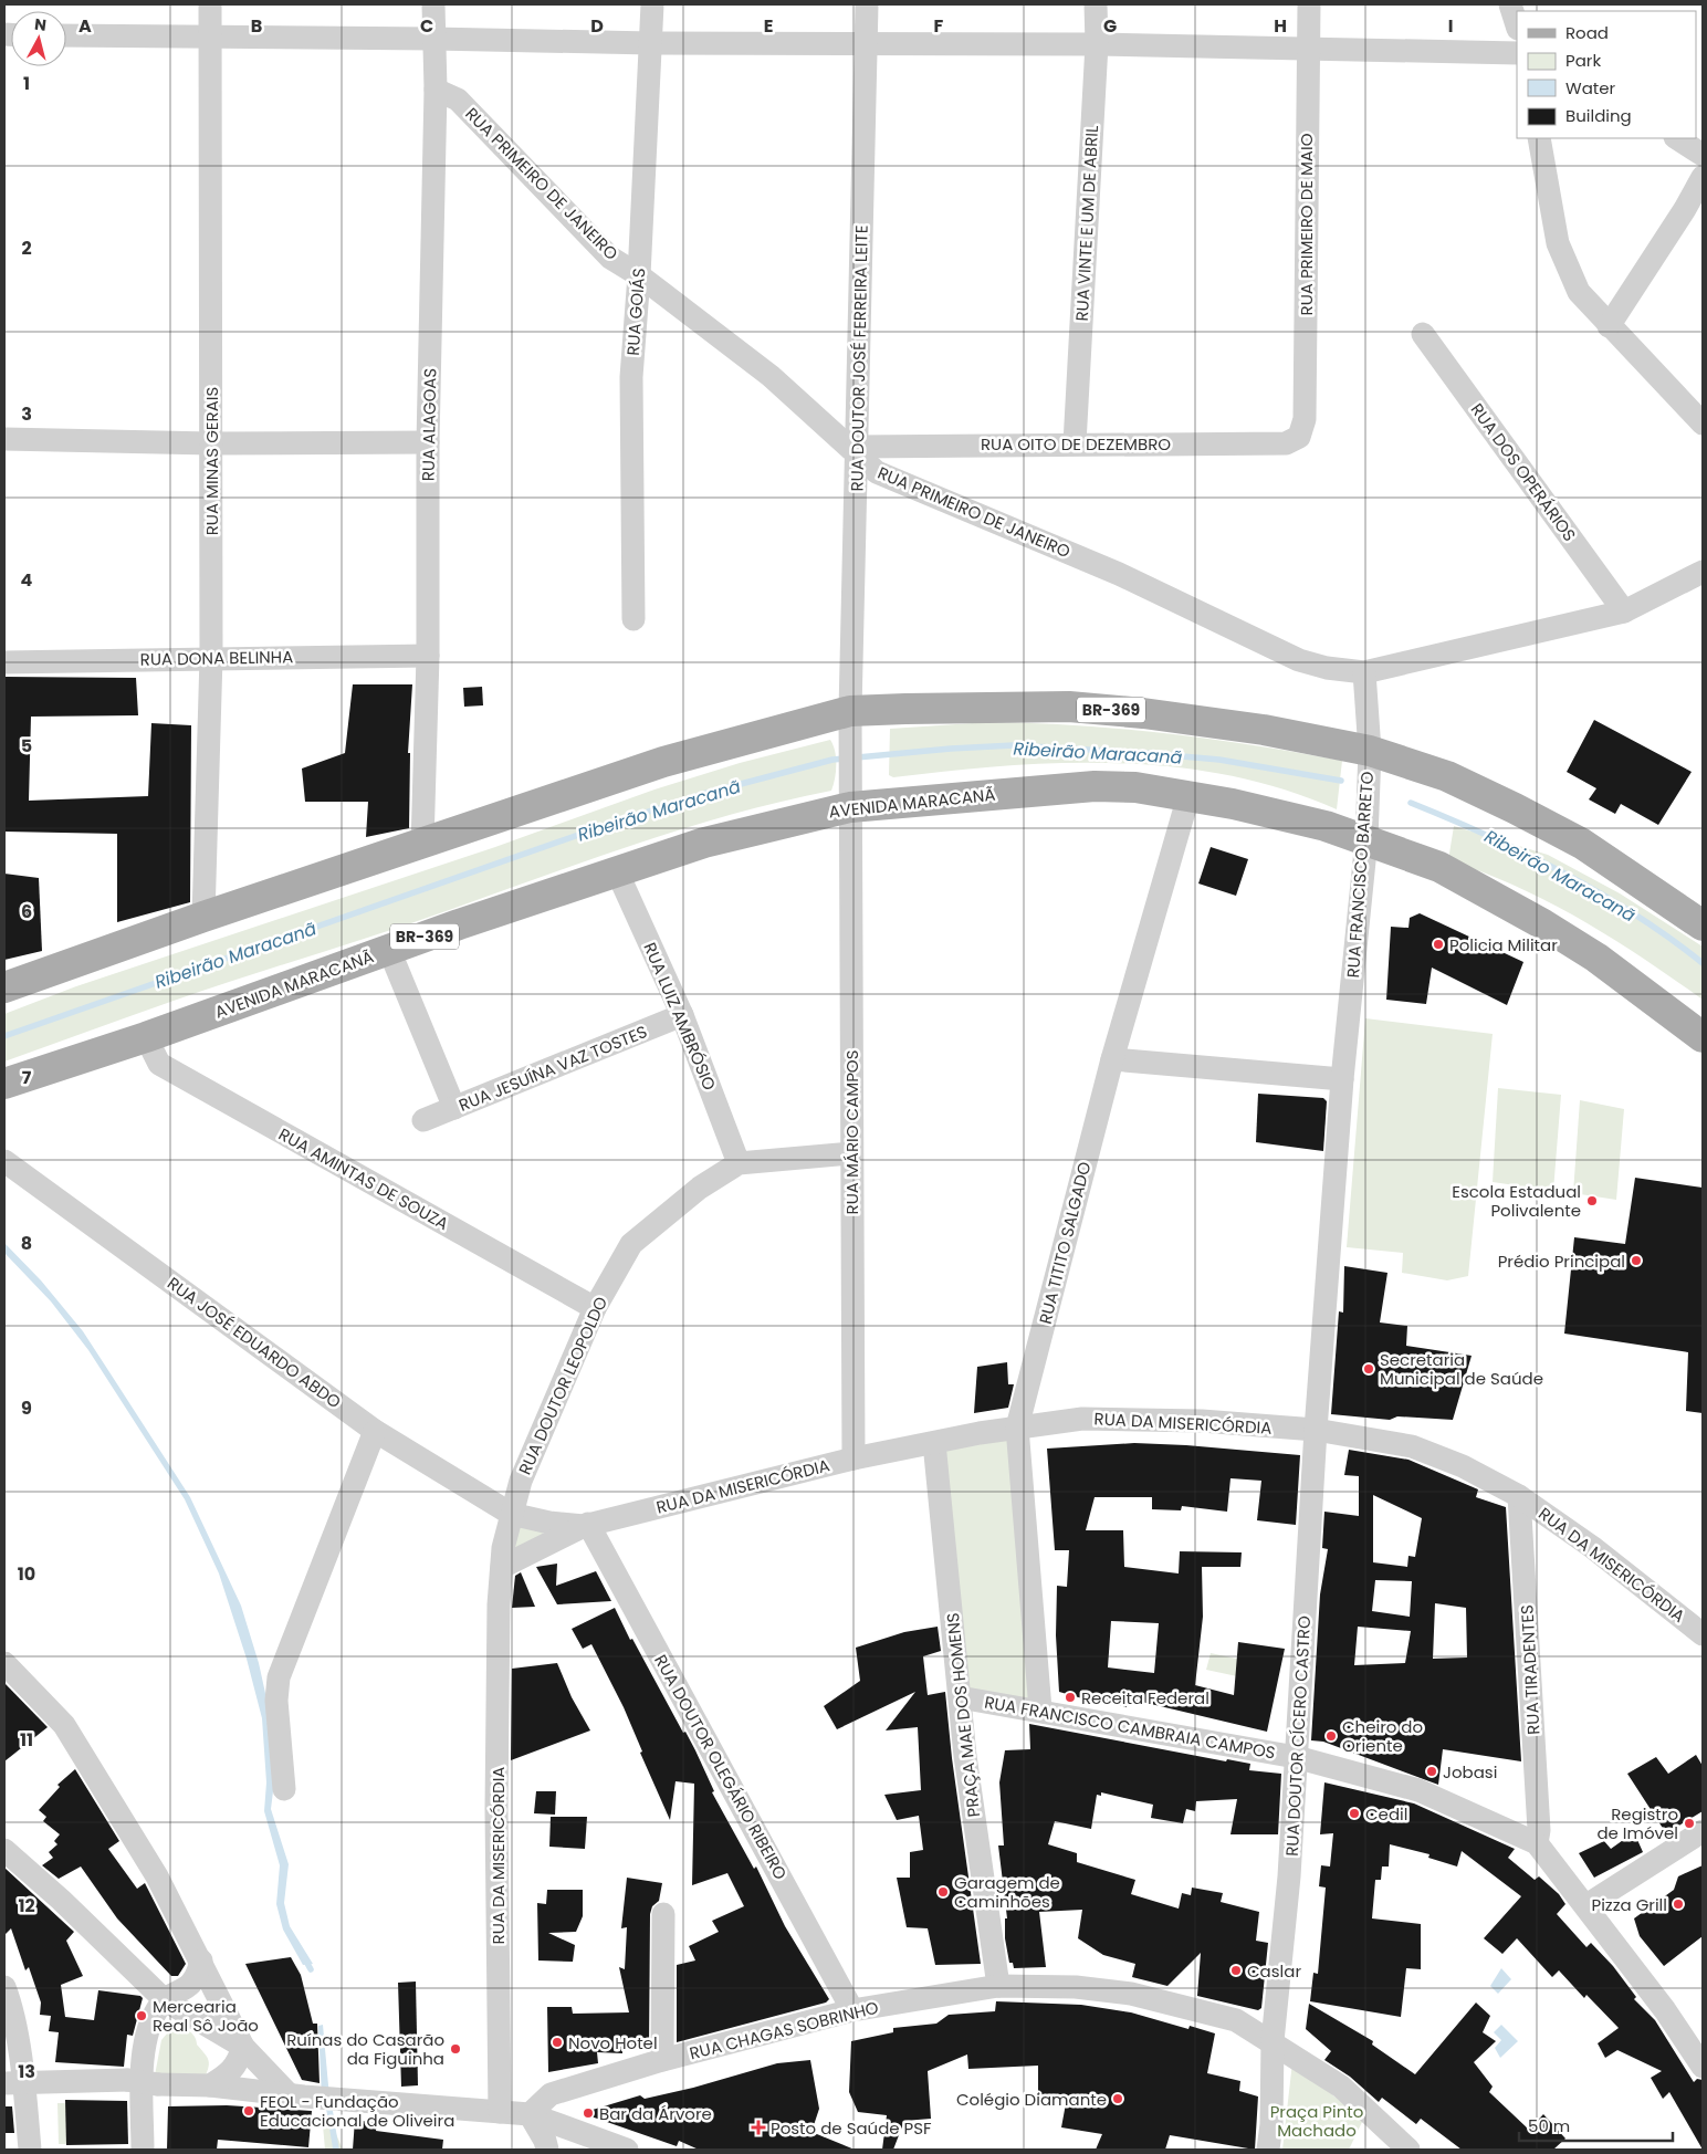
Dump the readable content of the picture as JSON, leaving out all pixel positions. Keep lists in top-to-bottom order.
{
  "streets": {
    "main road": ["BR-369", "AVENIDA MARACANÃ"],
    "street": [
      "RUA PRIMEIRO DE JANEIRO",
      "RUA VINTE E UM DE ABRIL",
      "RUA PRIMEIRO DE MAIO",
      "RUA GOIÁS",
      "RUA DOUTOR JOSÉ FERREIRA LEITE",
      "RUA ALAGOAS",
      "RUA OITO DE DEZEMBRO",
      "RUA MINAS GERAIS",
      "RUA DOS OPERÁRIOS",
      "RUA DONA BELINHA",
      "RUA FRANCISCO BARRETO",
      "RUA LUIZ AMBRÓSIO",
      "RUA JESUÍNA VAZ TOSTES",
      "RUA MÁRIO CAMPOS",
      "RUA AMINTAS DE SOUZA",
      "RUA TITITO SALGADO",
      "RUA JOSÉ EDUARDO ABDO",
      "RUA DOUTOR LEOPOLDO",
      "RUA DA MISERICÓRDIA",
      "RUA TIRADENTES",
      "PRAÇA MAE DOS HOMENS",
      "RUA FRANCISCO CAMBRAIA CAMPOS",
      "RUA DOUTOR CÍCERO CASTRO",
      "RUA DOUTOR OLEGÁRIO RIBEIRO",
      "RUA CHAGAS SOBRINHO"
    ]
  },
  "crossings": [
    ["RUA PRIMEIRO DE JANEIRO", "RUA GOIÁS"],
    ["RUA PRIMEIRO DE JANEIRO", "RUA DOUTOR JOSÉ FERREIRA LEITE"],
    ["RUA PRIMEIRO DE JANEIRO", "RUA ALAGOAS"],
    ["RUA PRIMEIRO DE JANEIRO", "RUA OITO DE DEZEMBRO"],
    ["RUA PRIMEIRO DE JANEIRO", "RUA FRANCISCO BARRETO"],
    ["RUA VINTE E UM DE ABRIL", "RUA OITO DE DEZEMBRO"],
    ["RUA PRIMEIRO DE MAIO", "RUA OITO DE DEZEMBRO"],
    ["RUA DOUTOR JOSÉ FERREIRA LEITE", "RUA OITO DE DEZEMBRO"],
    ["RUA DOUTOR JOSÉ FERREIRA LEITE", "BR-369"],
    ["RUA DOUTOR JOSÉ FERREIRA LEITE", "AVENIDA MARACANÃ"],
    ["RUA DOUTOR JOSÉ FERREIRA LEITE", "RUA MÁRIO CAMPOS"],
    ["RUA ALAGOAS", "RUA DONA BELINHA"],
    ["RUA ALAGOAS", "BR-369"],
    ["RUA MINAS GERAIS", "RUA DONA BELINHA"],
    ["RUA MINAS GERAIS", "BR-369"],
    ["BR-369", "RUA FRANCISCO BARRETO"],
    ["AVENIDA MARACANÃ", "RUA FRANCISCO BARRETO"],
    ["AVENIDA MARACANÃ", "RUA LUIZ AMBRÓSIO"],
    ["AVENIDA MARACANÃ", "RUA MÁRIO CAMPOS"],
    ["AVENIDA MARACANÃ", "RUA AMINTAS DE SOUZA"],
    ["AVENIDA MARACANÃ", "RUA TITITO SALGADO"],
    ["RUA FRANCISCO BARRETO", "RUA DA MISERICÓRDIA"],
    ["RUA FRANCISCO BARRETO", "RUA DOUTOR CÍCERO CASTRO"],
    ["RUA LUIZ AMBRÓSIO", "RUA JESUÍNA VAZ TOSTES"],
    ["RUA LUIZ AMBRÓSIO", "RUA DOUTOR LEOPOLDO"],
    ["RUA MÁRIO CAMPOS", "RUA DOUTOR LEOPOLDO"],
    ["RUA MÁRIO CAMPOS", "RUA DA MISERICÓRDIA"],
    ["RUA AMINTAS DE SOUZA", "RUA DOUTOR LEOPOLDO"],
    ["RUA TITITO SALGADO", "RUA DA MISERICÓRDIA"],
    ["RUA JOSÉ EDUARDO ABDO", "RUA DOUTOR LEOPOLDO"],
    ["RUA JOSÉ EDUARDO ABDO", "RUA DA MISERICÓRDIA"],
    ["RUA DOUTOR LEOPOLDO", "RUA DA MISERICÓRDIA"],
    ["RUA DA MISERICÓRDIA", "RUA TIRADENTES"],
    ["RUA DA MISERICÓRDIA", "PRAÇA MAE DOS HOMENS"],
    ["RUA DA MISERICÓRDIA", "RUA DOUTOR CÍCERO CASTRO"],
    ["RUA DA MISERICÓRDIA", "RUA DOUTOR OLEGÁRIO RIBEIRO"],
    ["RUA TIRADENTES", "RUA FRANCISCO CAMBRAIA CAMPOS"],
    ["PRAÇA MAE DOS HOMENS", "RUA FRANCISCO CAMBRAIA CAMPOS"],
    ["PRAÇA MAE DOS HOMENS", "RUA CHAGAS SOBRINHO"],
    ["RUA FRANCISCO CAMBRAIA CAMPOS", "RUA DOUTOR CÍCERO CASTRO"],
    ["RUA DOUTOR CÍCERO CASTRO", "RUA CHAGAS SOBRINHO"],
    ["RUA DOUTOR OLEGÁRIO RIBEIRO", "RUA CHAGAS SOBRINHO"]
  ],
  "water": ["Ribeirão Maracanã"],
  "parks": ["Praça Pinto Machado"],
  "places": {
    "other": [
      "Policia Militar",
      "Escola Estadual Polivalente",
      "Prédio Principal",
      "Secretaria Municipal de Saúde",
      "Receita Federal",
      "Cheiro do Oriente",
      "Jobasi",
      "Cedil",
      "Registro de Imóvel",
      "Garagem de Caminhões",
      "Pizza Grill",
      "Caslar",
      "Mercearia Real Sô João",
      "Novo Hotel",
      "Ruínas do Casarão da Figuinha",
      "Colégio Diamante",
      "FEOL - Fundação Educacional de Oliveira",
      "Bar da Árvore"
    ],
    "health": ["Posto de Saúde PSF"]
  },
  "legend": [
    "Road",
    "Park",
    "Water",
    "Building"
  ],
  "scale_bar": "50 m",
  "north": "top",
  "grid": {
    "columns": [
      "A",
      "B",
      "C",
      "D",
      "E",
      "F",
      "G",
      "H",
      "I"
    ],
    "rows": [
      "1",
      "2",
      "3",
      "4",
      "5",
      "6",
      "7",
      "8",
      "9",
      "10",
      "11",
      "12",
      "13"
    ]
  }
}
